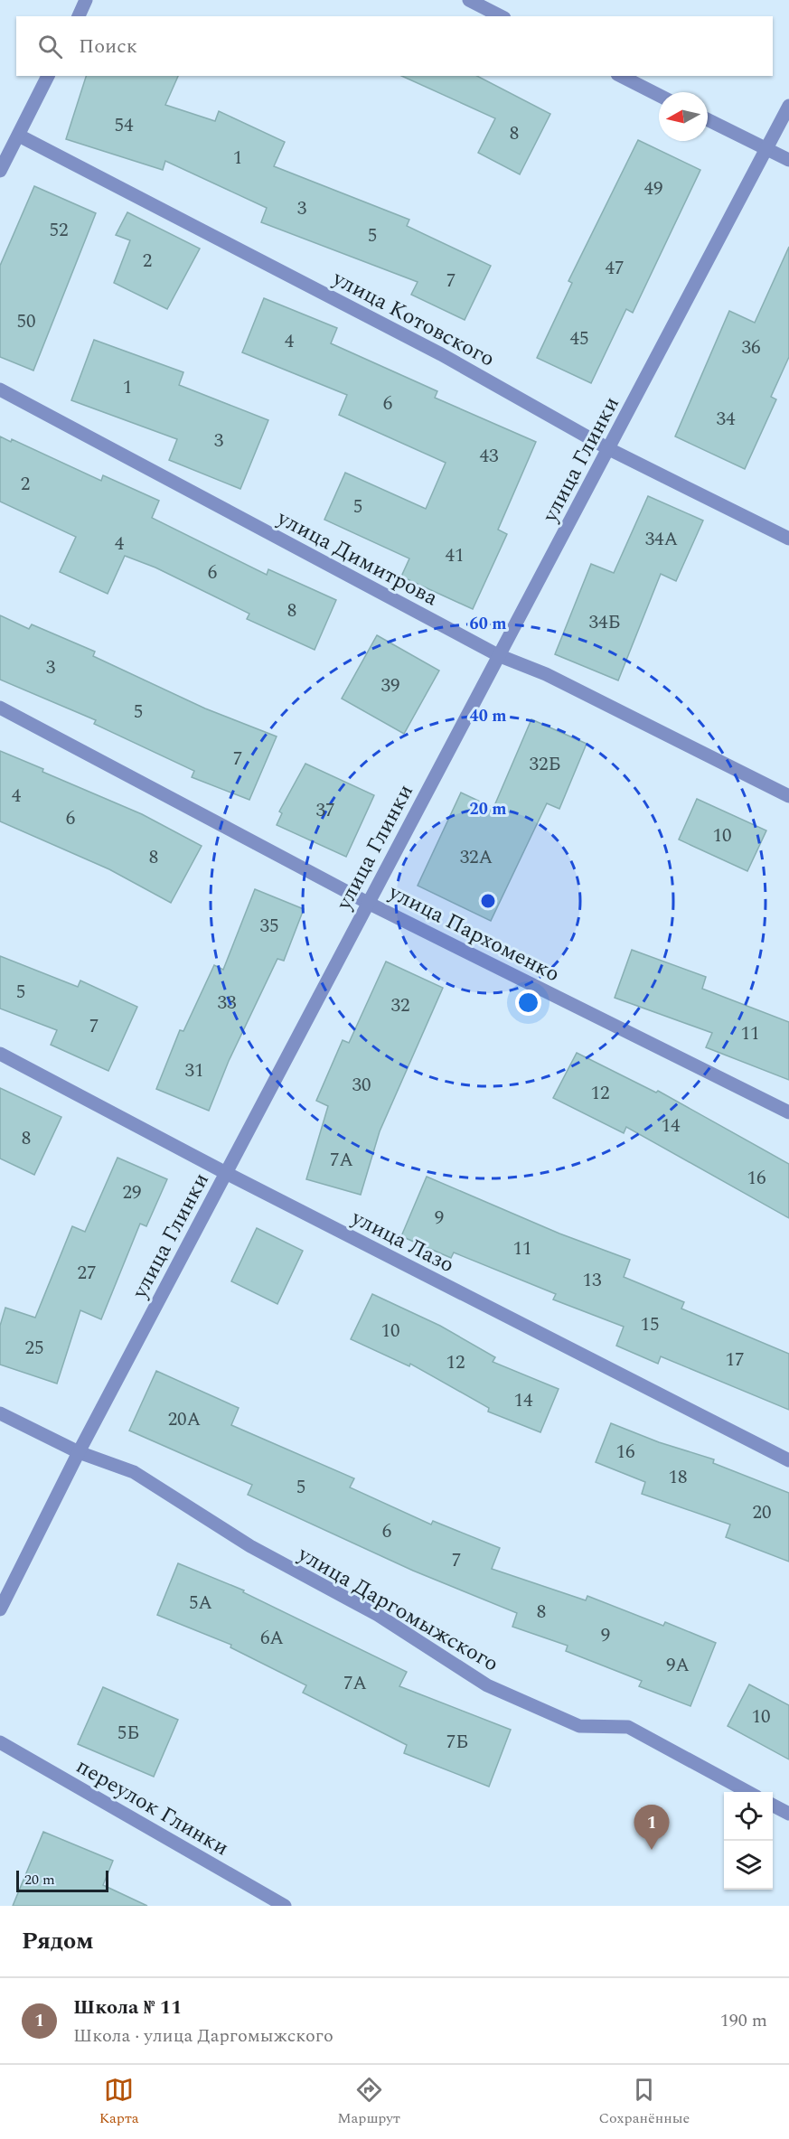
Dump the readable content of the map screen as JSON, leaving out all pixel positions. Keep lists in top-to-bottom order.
{
  "streets": {
    "street": [
      "улица Котовского",
      "улица Глинки",
      "улица Димитрова",
      "улица Пархоменко",
      "улица Лазо",
      "улица Даргомыжского",
      "переулок Глинки"
    ]
  },
  "crossings": [
    ["улица Котовского", "улица Глинки"],
    ["улица Глинки", "улица Димитрова"],
    ["улица Глинки", "улица Пархоменко"],
    ["улица Глинки", "улица Лазо"],
    ["улица Глинки", "улица Даргомыжского"]
  ],
  "house_numbers": [
    "54",
    "8",
    "1",
    "49",
    "3",
    "52",
    "5",
    "2",
    "47",
    "7",
    "50",
    "45",
    "4",
    "36",
    "1",
    "6",
    "34",
    "3",
    "43",
    "2",
    "5",
    "34А",
    "4",
    "41",
    "6",
    "8",
    "34Б",
    "3",
    "39",
    "5",
    "7",
    "32Б",
    "4",
    "37",
    "6",
    "10",
    "8",
    "32А",
    "35",
    "5",
    "33",
    "32",
    "7",
    "11",
    "31",
    "30",
    "12",
    "14",
    "8",
    "7А",
    "16",
    "29",
    "9",
    "11",
    "27",
    "13",
    "15",
    "10",
    "25",
    "17",
    "12",
    "14",
    "20А",
    "16",
    "18",
    "5",
    "20",
    "6",
    "7",
    "5А",
    "8",
    "9",
    "6А",
    "9А",
    "7А",
    "10",
    "5Б",
    "7Б"
  ],
  "scale_bar": "20 m",
  "north": "left",
  "page": {
    "search": "Поиск",
    "pins": "1",
    "scale": "20 m",
    "heading": "Рядом",
    "list": [
      {
        "mark": "1",
        "name": "Школа № 11",
        "note": "Школа · улица Даргомыжского",
        "value": "190 m"
      }
    ],
    "nav": ["Карта", "Маршрут", "Сохранённые"]
  },
  "rings": ["60 m", "40 m", "20 m"]
}
